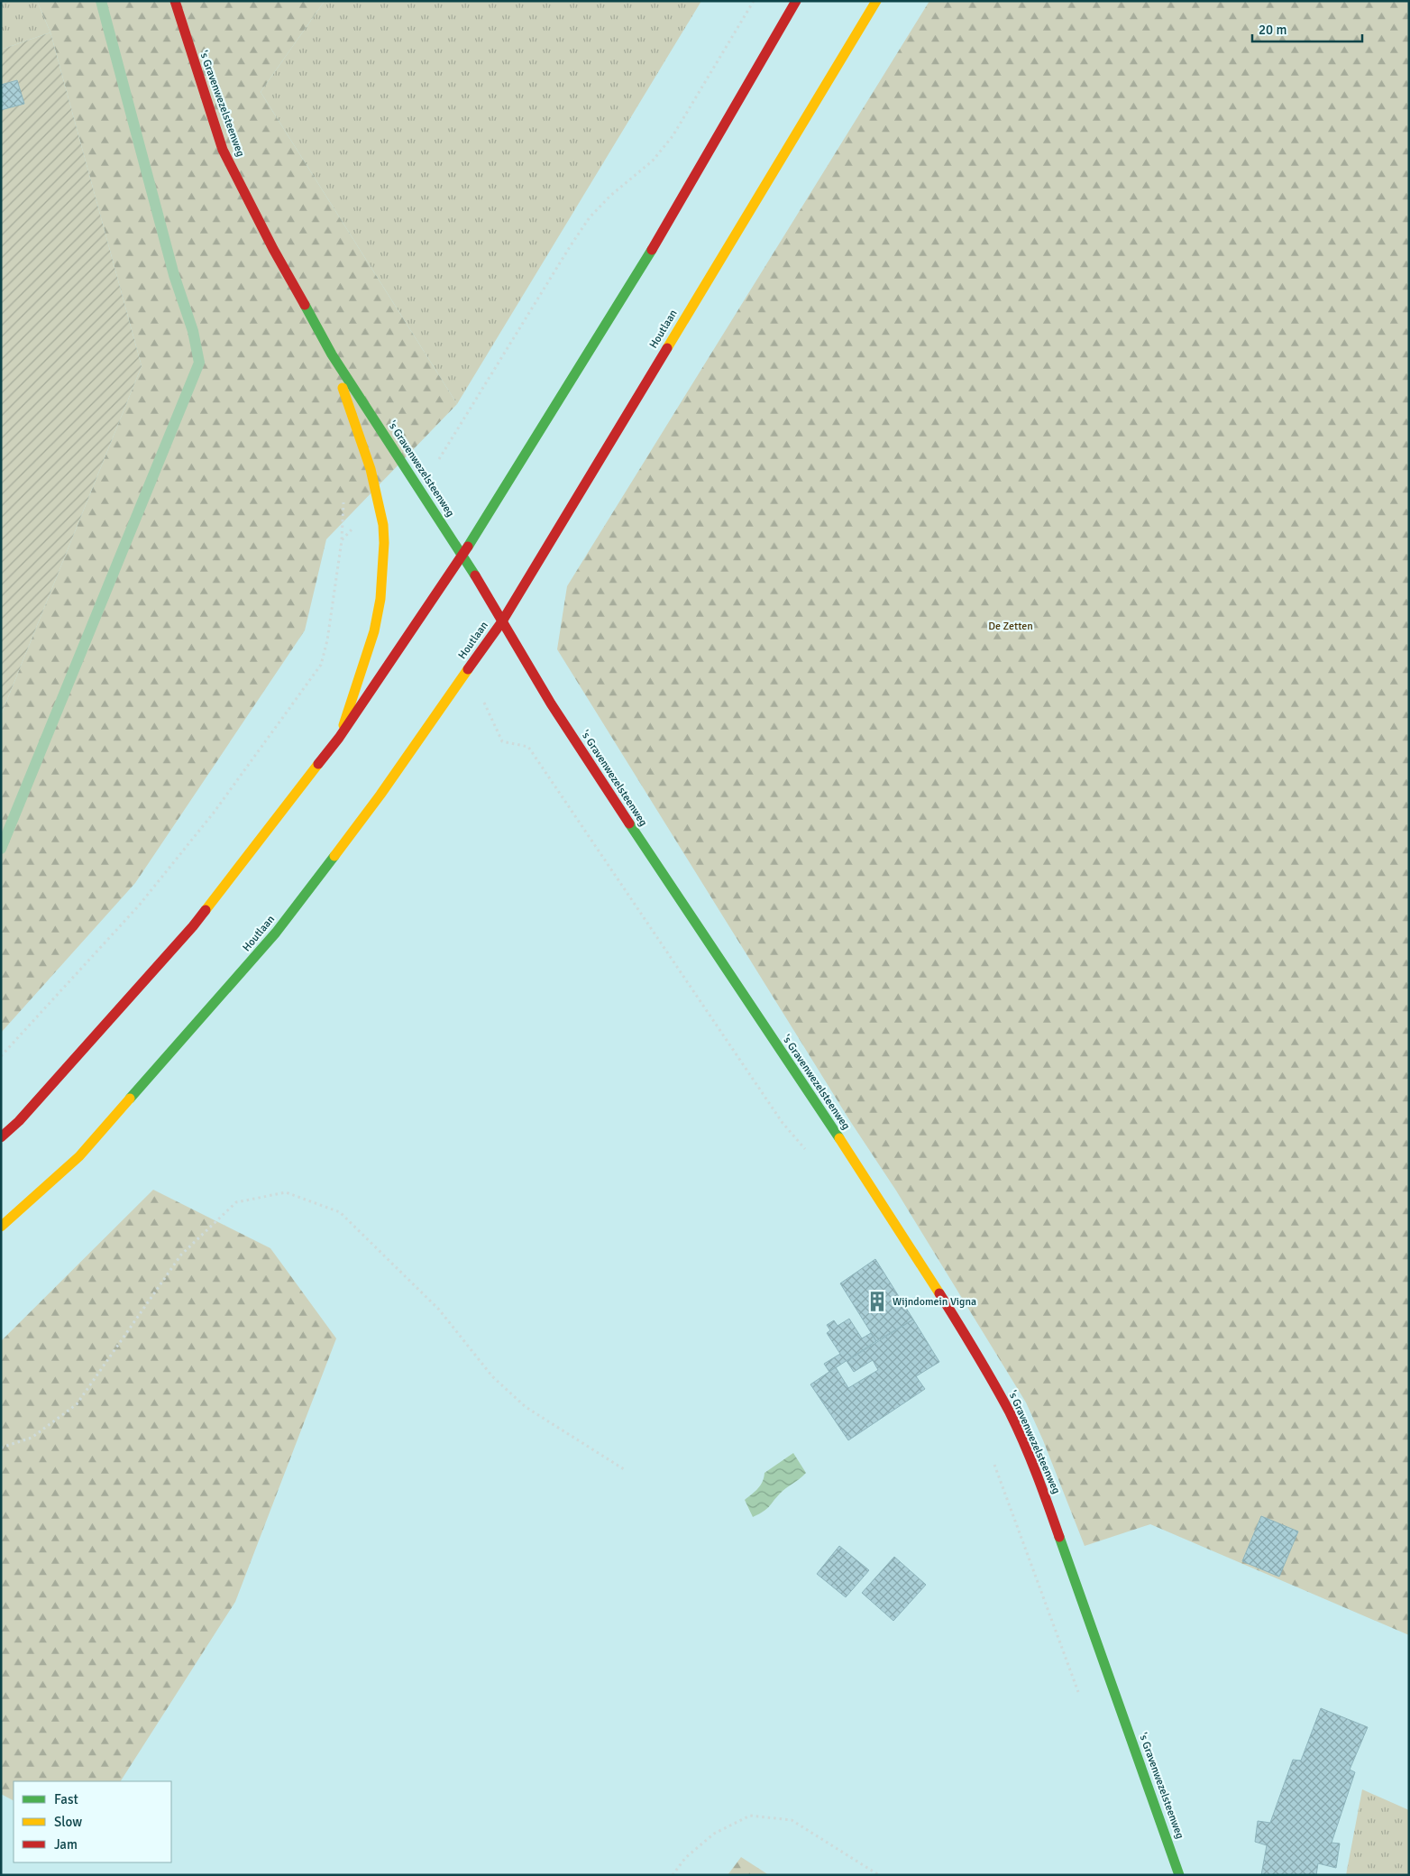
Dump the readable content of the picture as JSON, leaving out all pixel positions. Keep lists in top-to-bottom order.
{
  "streets": {
    "main road": ["'s Gravenwezelsteenweg", "Houtlaan"]
  },
  "crossings": [
    ["'s Gravenwezelsteenweg", "Houtlaan"]
  ],
  "parks": ["De Zetten"],
  "places": {
    "building": ["Wijndomein Vigna"]
  },
  "legend": ["Fast", "Slow", "Jam"],
  "scale_bar": "20 m"
}
